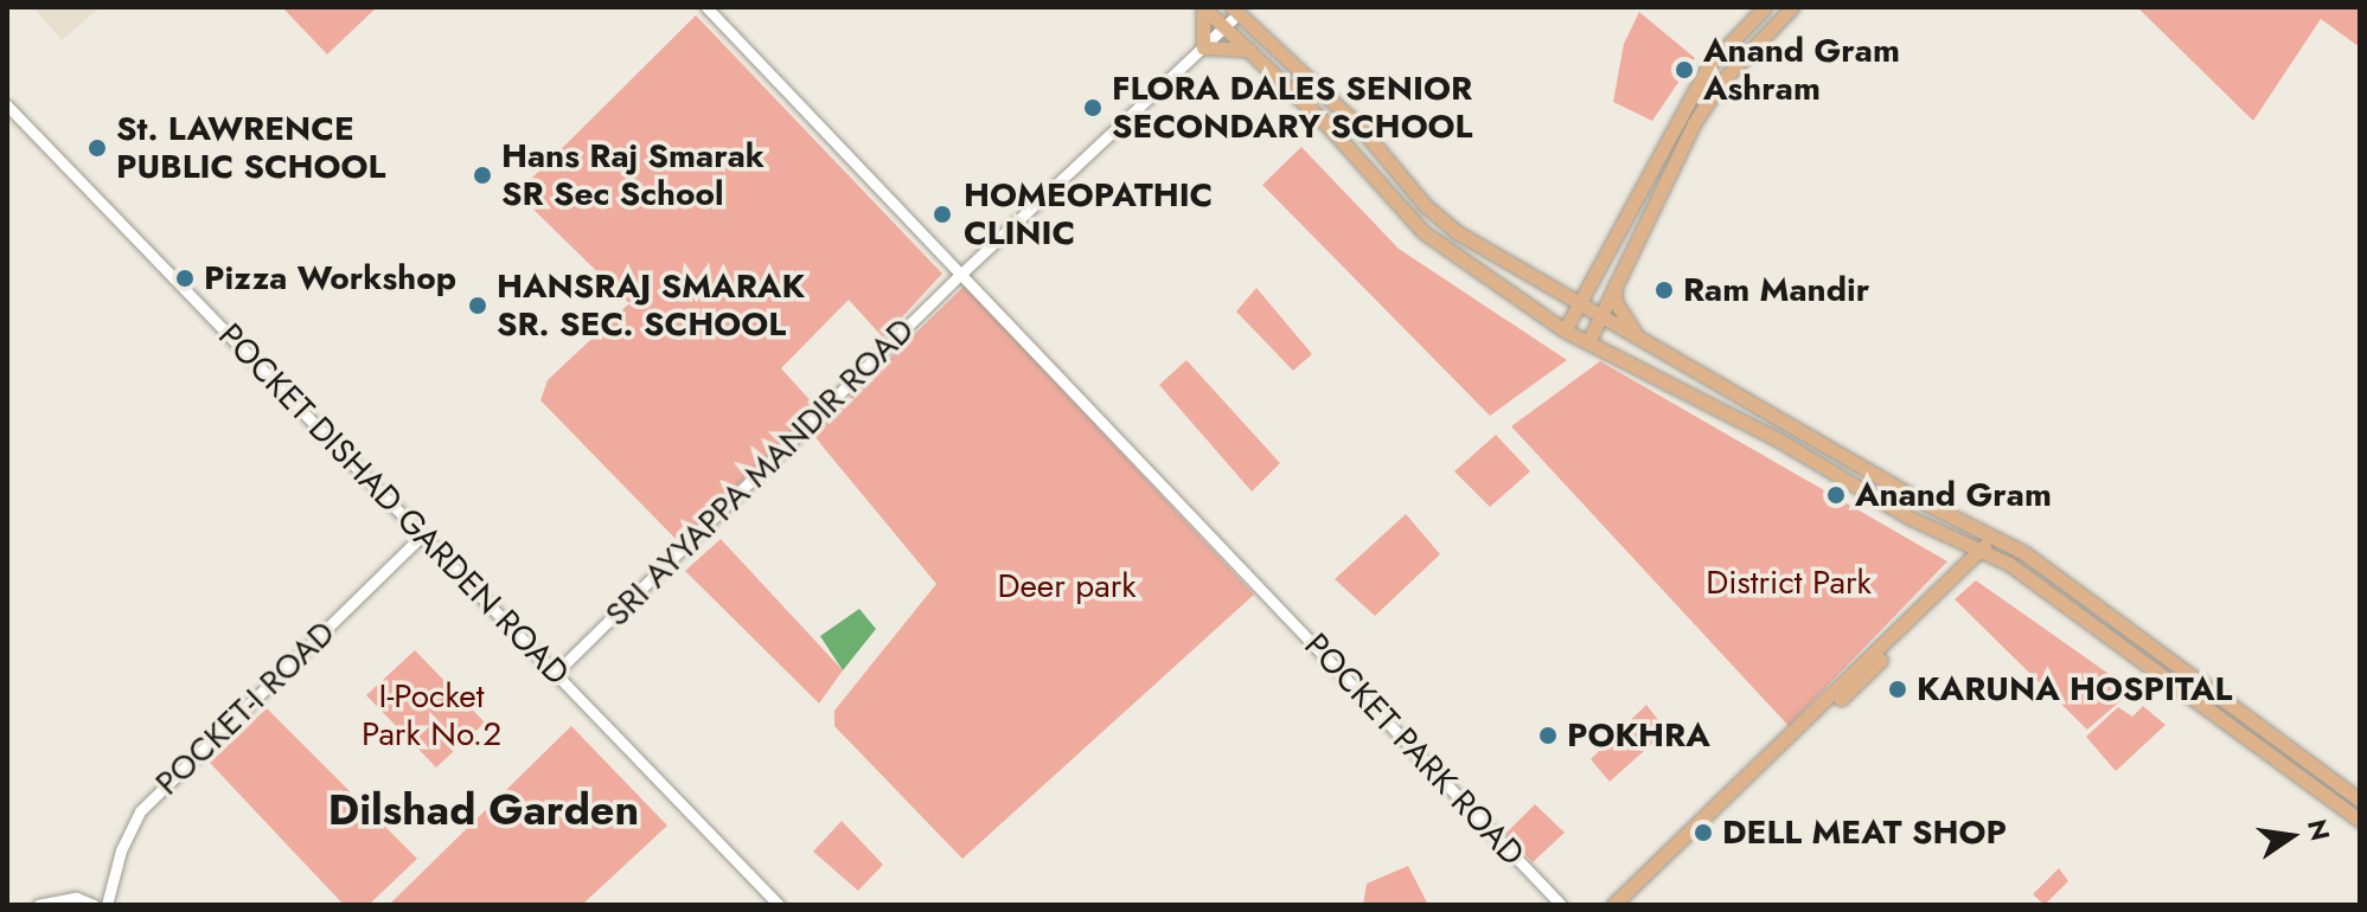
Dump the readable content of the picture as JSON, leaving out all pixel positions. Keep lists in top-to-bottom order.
{
  "streets": {
    "street": [
      "SRI AYYAPPA MANDIR ROAD",
      "POCKET DISHAD GARDEN ROAD",
      "POCKET-I ROAD",
      "POCKET PARK ROAD"
    ]
  },
  "crossings": [
    ["SRI AYYAPPA MANDIR ROAD", "POCKET DISHAD GARDEN ROAD"],
    ["SRI AYYAPPA MANDIR ROAD", "POCKET PARK ROAD"],
    ["POCKET DISHAD GARDEN ROAD", "POCKET-I ROAD"]
  ],
  "districts": ["Dilshad Garden"],
  "parks": ["District Park", "Deer park", "I-Pocket Park No.2"],
  "places": [
    "Anand Gram Ashram",
    "FLORA DALES SENIOR SECONDARY SCHOOL",
    "St. LAWRENCE PUBLIC SCHOOL",
    "Hans Raj Smarak SR Sec School",
    "HOMEOPATHIC CLINIC",
    "Pizza Workshop",
    "Ram Mandir",
    "HANSRAJ SMARAK SR. SEC. SCHOOL",
    "Anand Gram",
    "KARUNA HOSPITAL",
    "POKHRA",
    "DELL MEAT SHOP"
  ],
  "north": "right"
}
